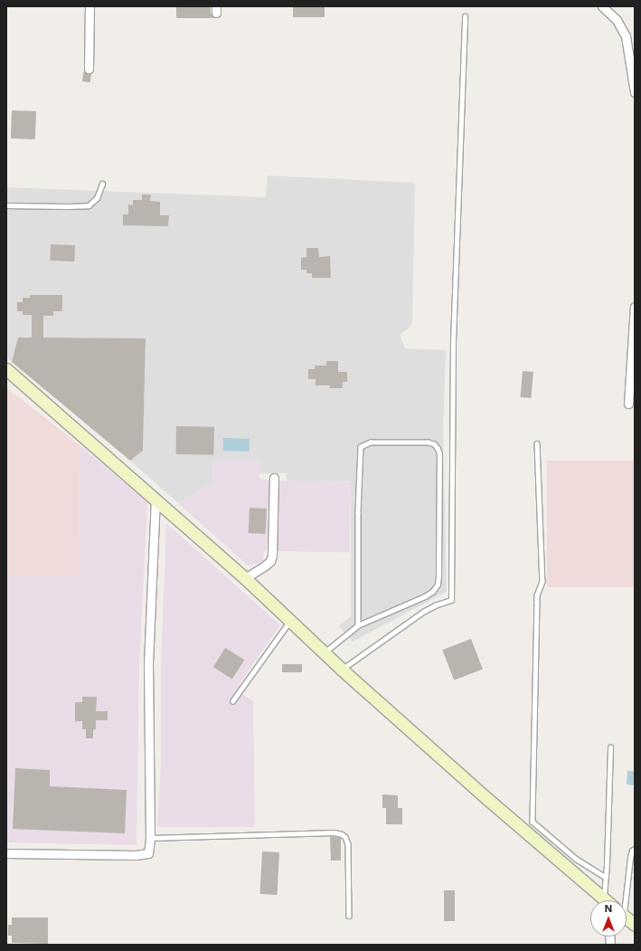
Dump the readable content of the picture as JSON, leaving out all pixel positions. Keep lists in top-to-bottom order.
{
  "north": "top"
}
